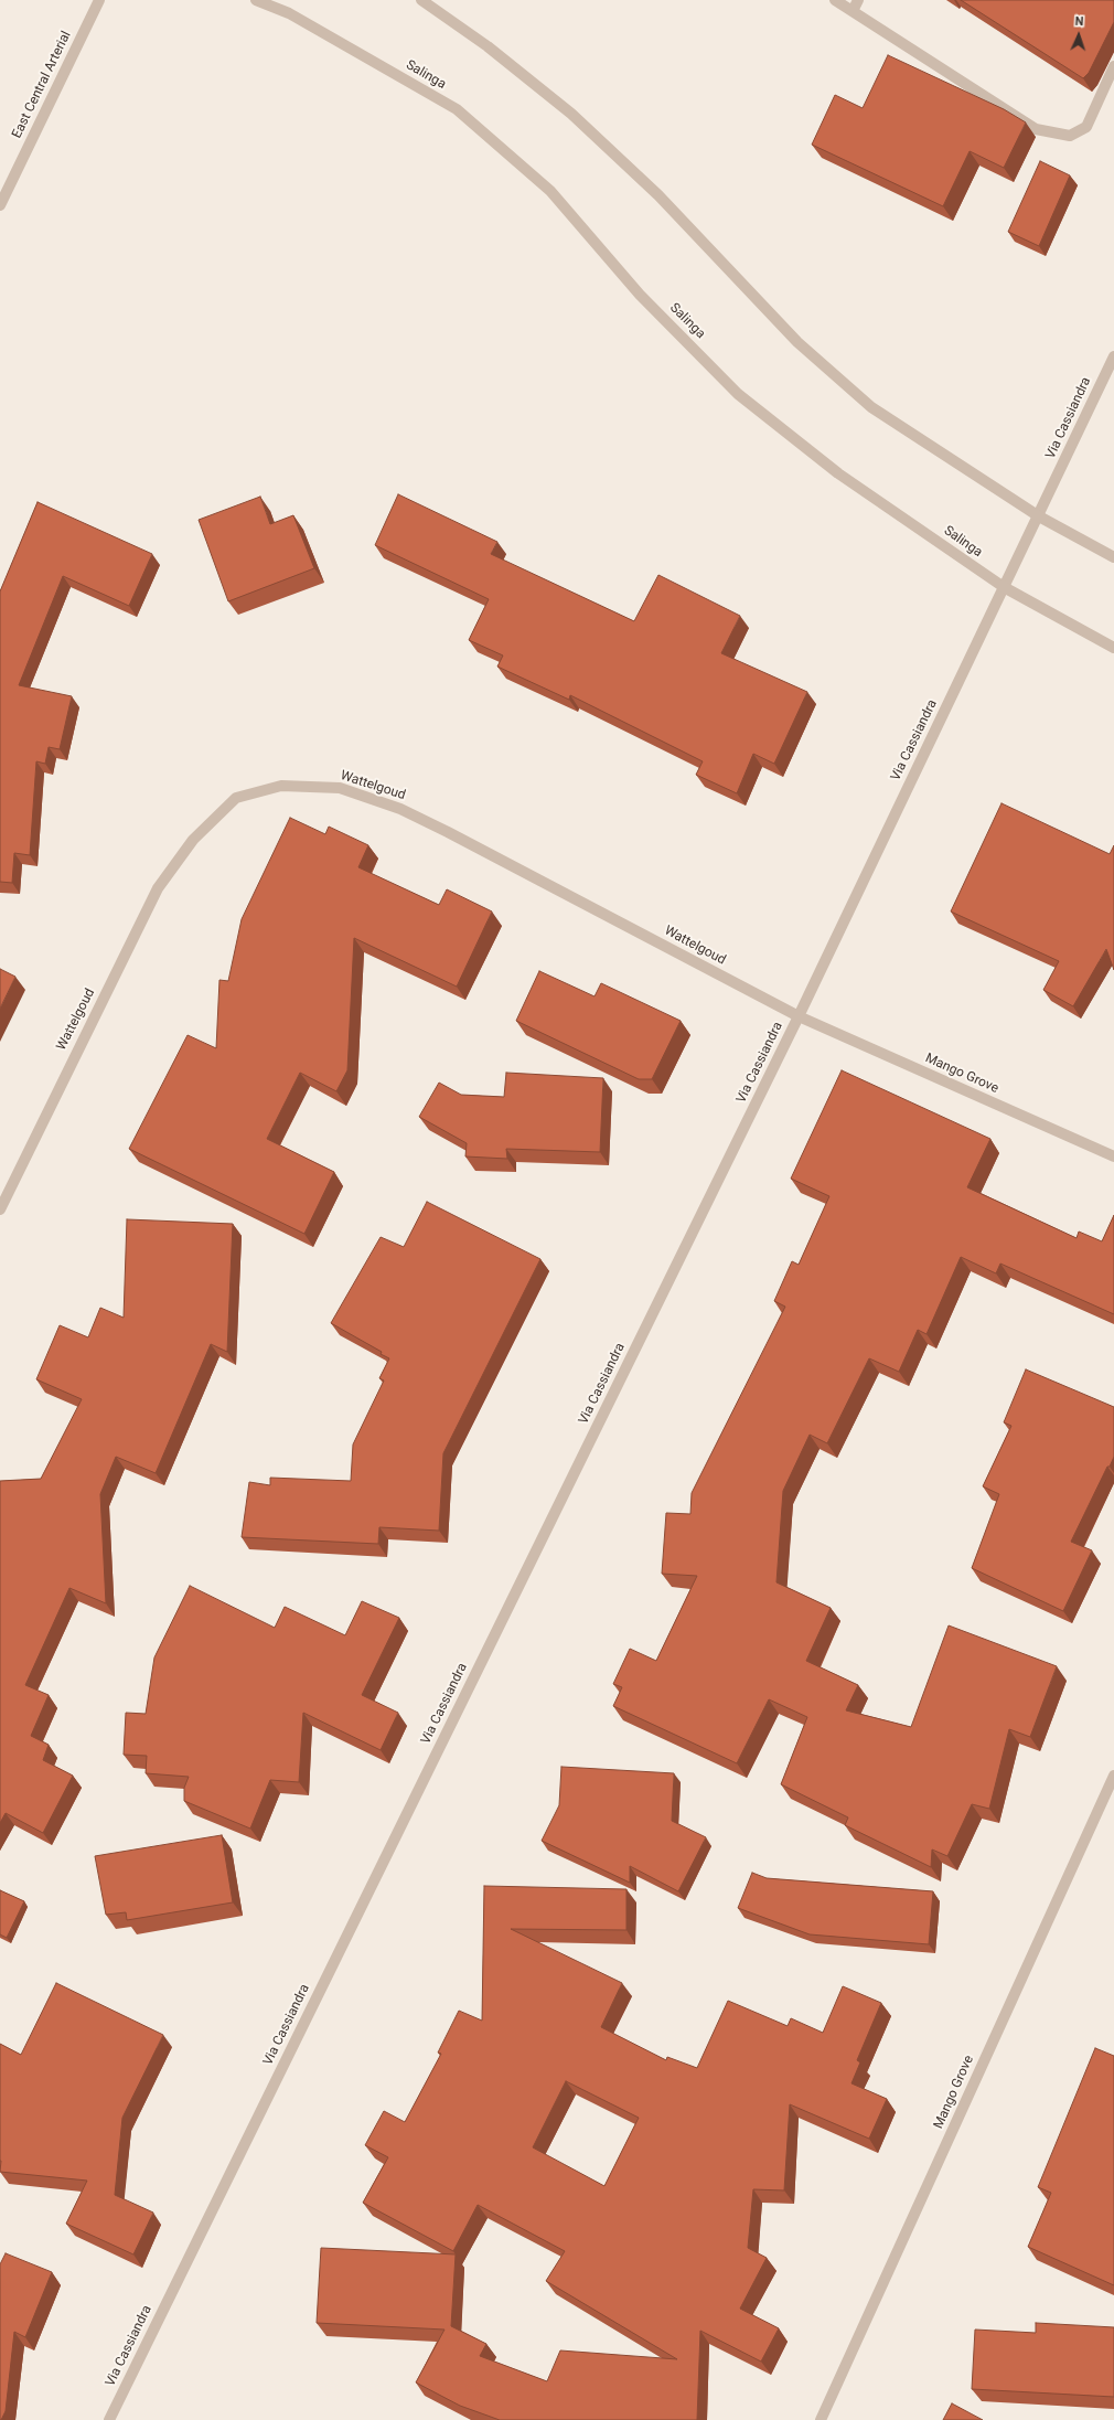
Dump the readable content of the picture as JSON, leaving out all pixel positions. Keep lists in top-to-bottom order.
{
  "streets": {
    "street": [
      "Salinga",
      "East Central Arterial",
      "Via Cassiandra",
      "Wattelgoud",
      "Mango Grove"
    ]
  },
  "crossings": [
    ["Salinga", "Via Cassiandra"],
    ["Via Cassiandra", "Wattelgoud"],
    ["Via Cassiandra", "Mango Grove"],
    ["Wattelgoud", "Mango Grove"]
  ],
  "north": "top"
}
